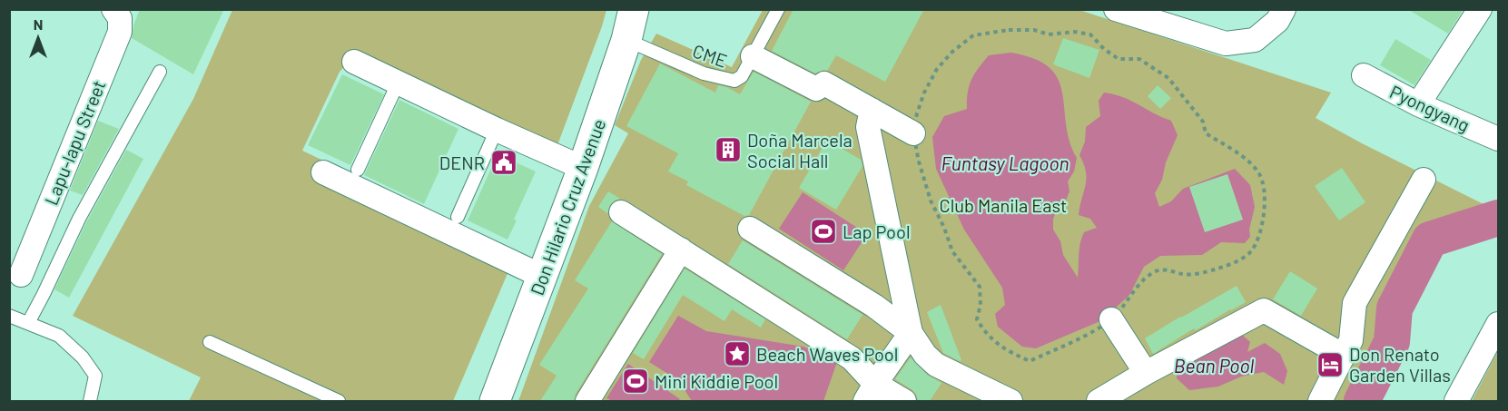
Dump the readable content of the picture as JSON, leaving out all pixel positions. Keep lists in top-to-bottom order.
{
  "streets": {
    "street": ["Pyongyang", "Lapu-lapu Street", "Don Hilario Cruz Avenue"],
    "lane": ["CME"]
  },
  "crossings": [
    ["CME", "Don Hilario Cruz Avenue"]
  ],
  "water": ["Funtasy Lagoon", "Bean Pool"],
  "parks": ["Club Manila East"],
  "places": {
    "building": ["Doña Marcela Social Hall"],
    "public building": ["DENR"],
    "sports": ["Lap Pool", "Mini Kiddie Pool"],
    "place": ["Beach Waves Pool"],
    "hotel": ["Don Renato Garden Villas"]
  },
  "north": "top"
}
